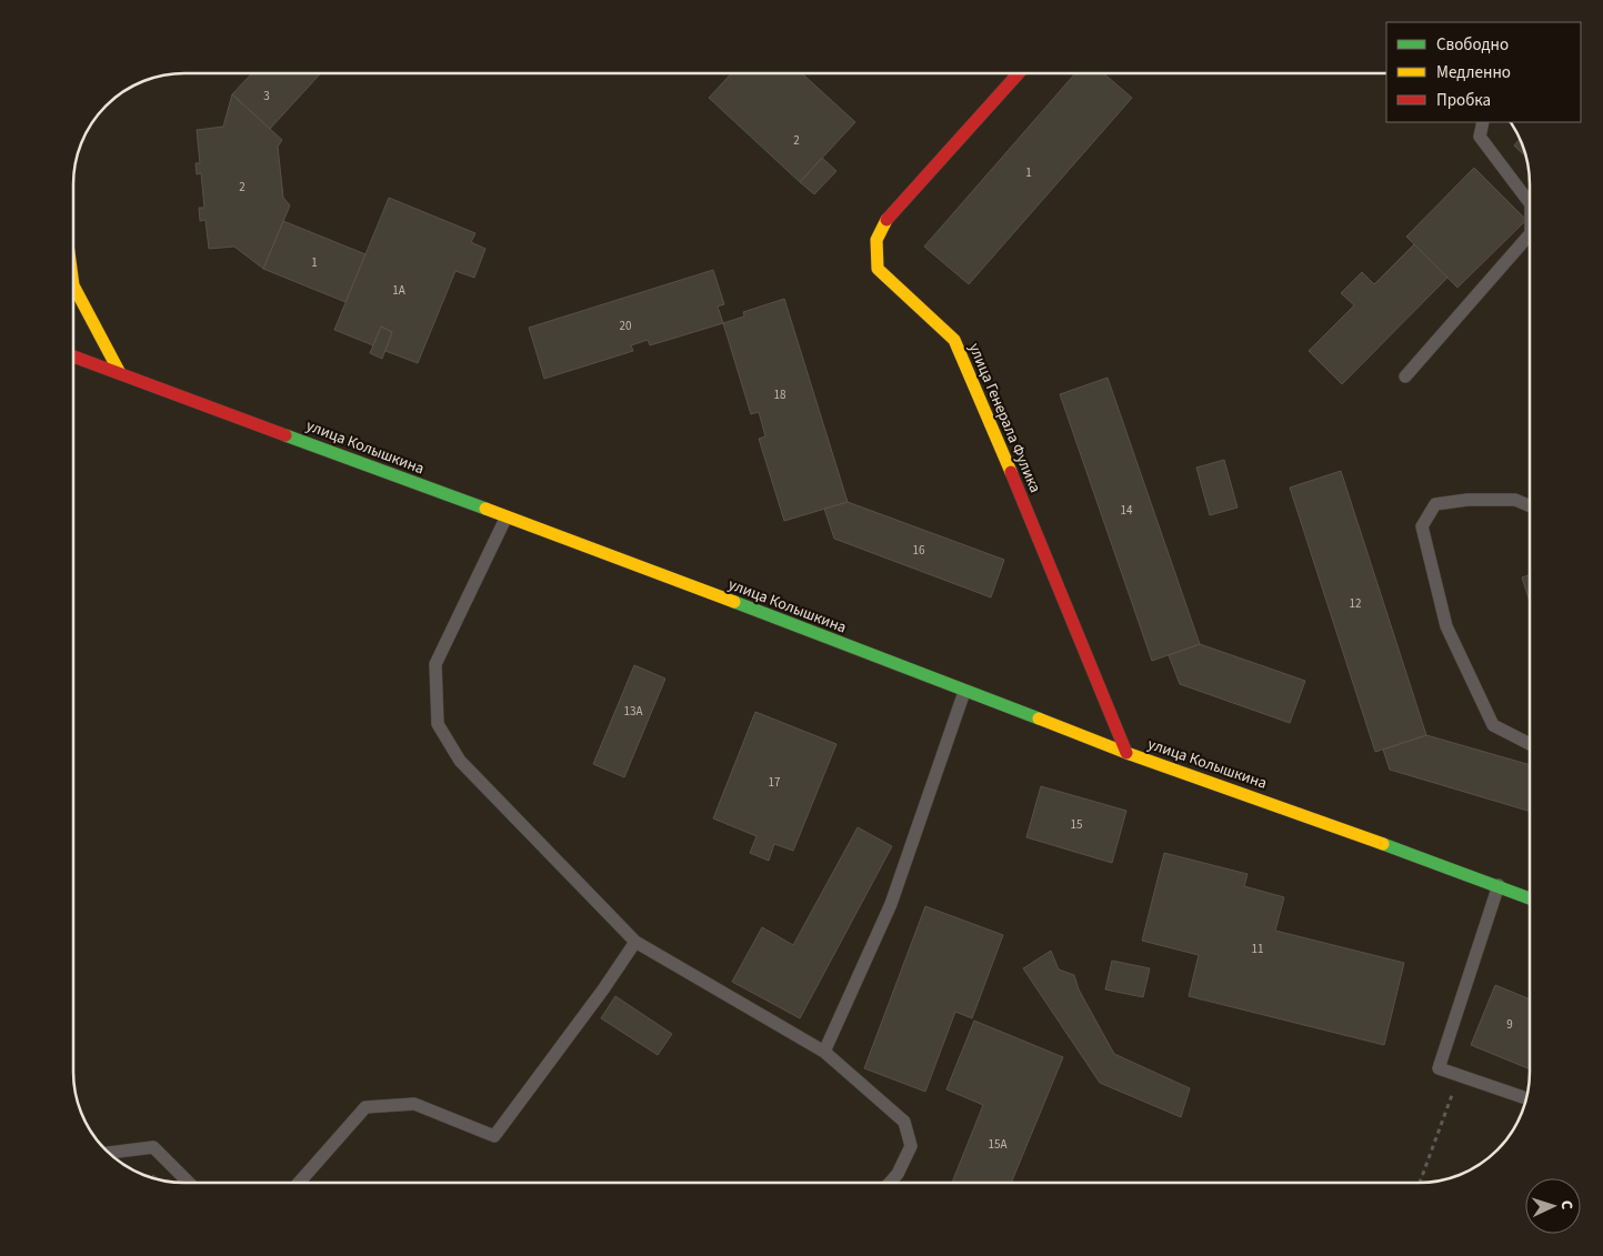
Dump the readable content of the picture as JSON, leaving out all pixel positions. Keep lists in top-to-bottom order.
{
  "streets": {
    "street": ["улица Генерала Фулика", "улица Колышкина"]
  },
  "crossings": [
    ["улица Генерала Фулика", "улица Колышкина"]
  ],
  "house_numbers": [
    "3",
    "2",
    "1",
    "2",
    "1",
    "1А",
    "20",
    "18",
    "14",
    "16",
    "12",
    "13А",
    "17",
    "15",
    "11",
    "9",
    "15А"
  ],
  "legend": ["Свободно", "Медленно", "Пробка"],
  "north": "right"
}
